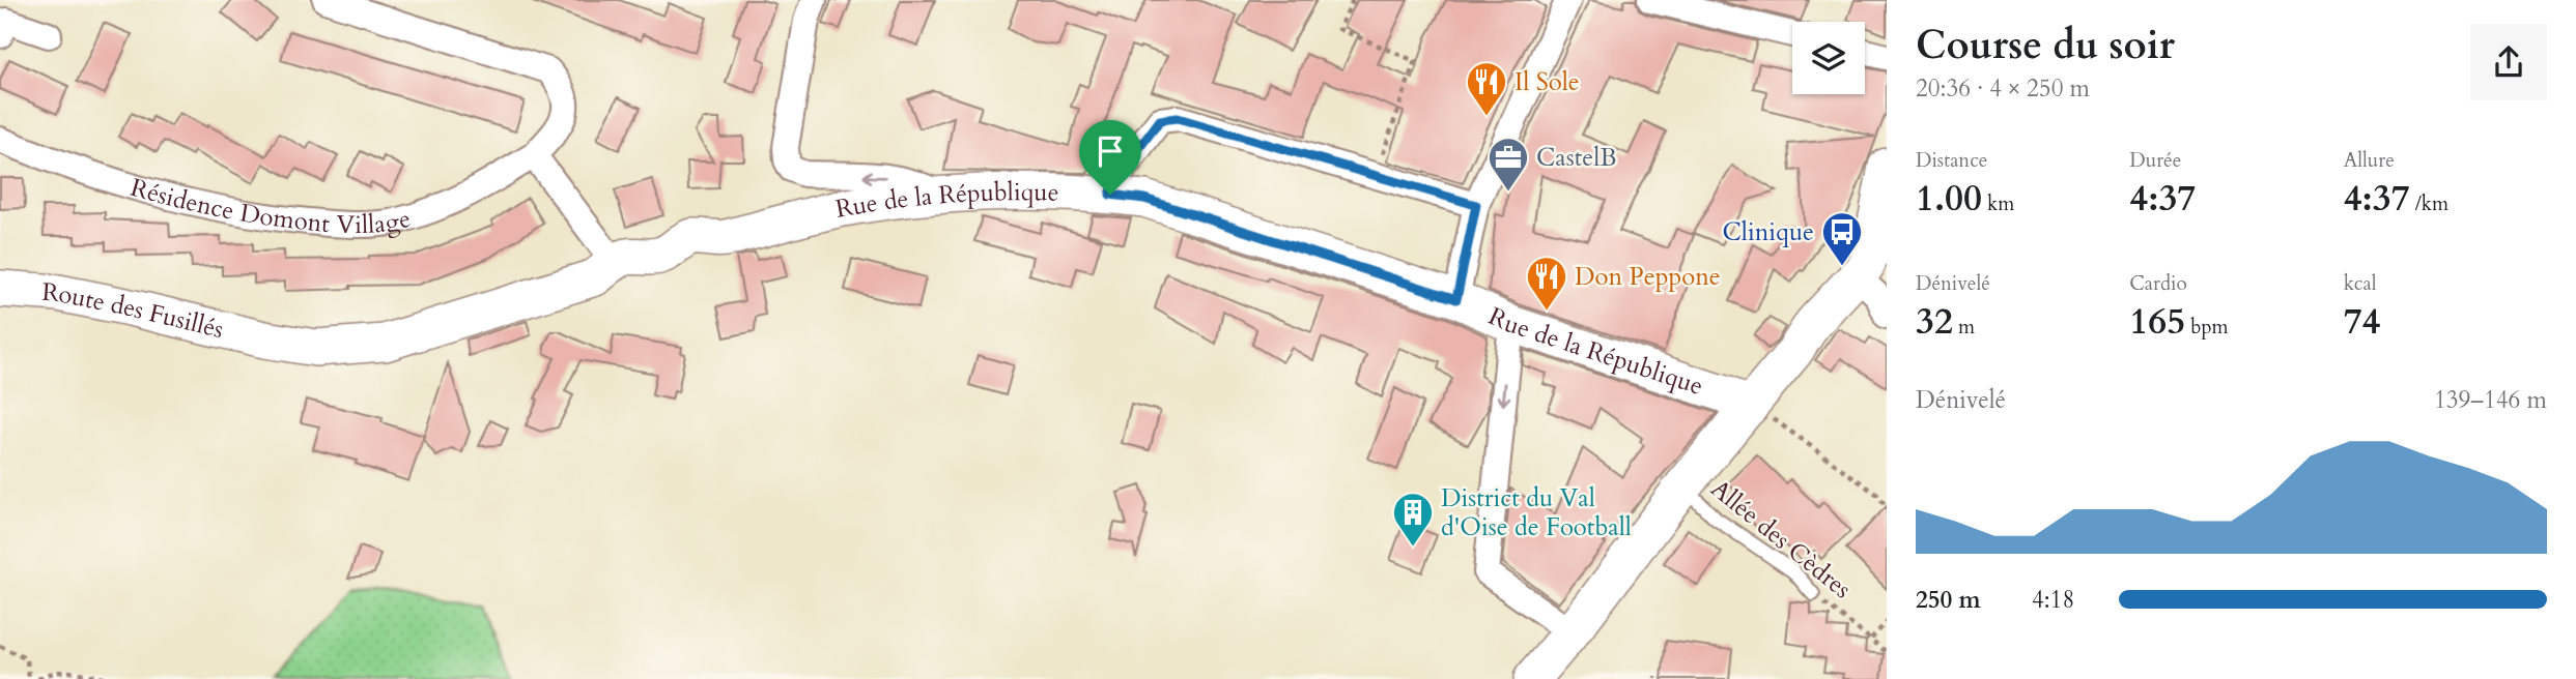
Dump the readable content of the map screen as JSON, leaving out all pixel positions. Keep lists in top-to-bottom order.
{
  "streets": {
    "street": ["Résidence Domont Village", "Rue de la République", "Route des Fusillés"],
    "lane": ["Allée des Cèdres"]
  },
  "crossings": [
    ["Rue de la République", "Route des Fusillés"]
  ],
  "places": {
    "restaurant": ["Il Sole", "Don Peppone"],
    "office": ["CastelB"],
    "bus stop": ["Clinique"],
    "building": ["District du Val d'Oise de Football"]
  },
  "page": {
    "heading": ["Course du soir", "20:36 · 4 × 250 m"],
    "stats": [
      ["Distance", "1.00 km"],
      ["Durée", "4:37"],
      ["Allure", "4:37 /km"],
      ["Dénivelé", "32 m"],
      ["Cardio", "165 bpm"],
      ["kcal", "74"]
    ],
    "chart": ["Dénivelé", "139–146 m"],
    "list": [
      {
        "name": "250 m",
        "note": "4:18"
      }
    ]
  }
}
